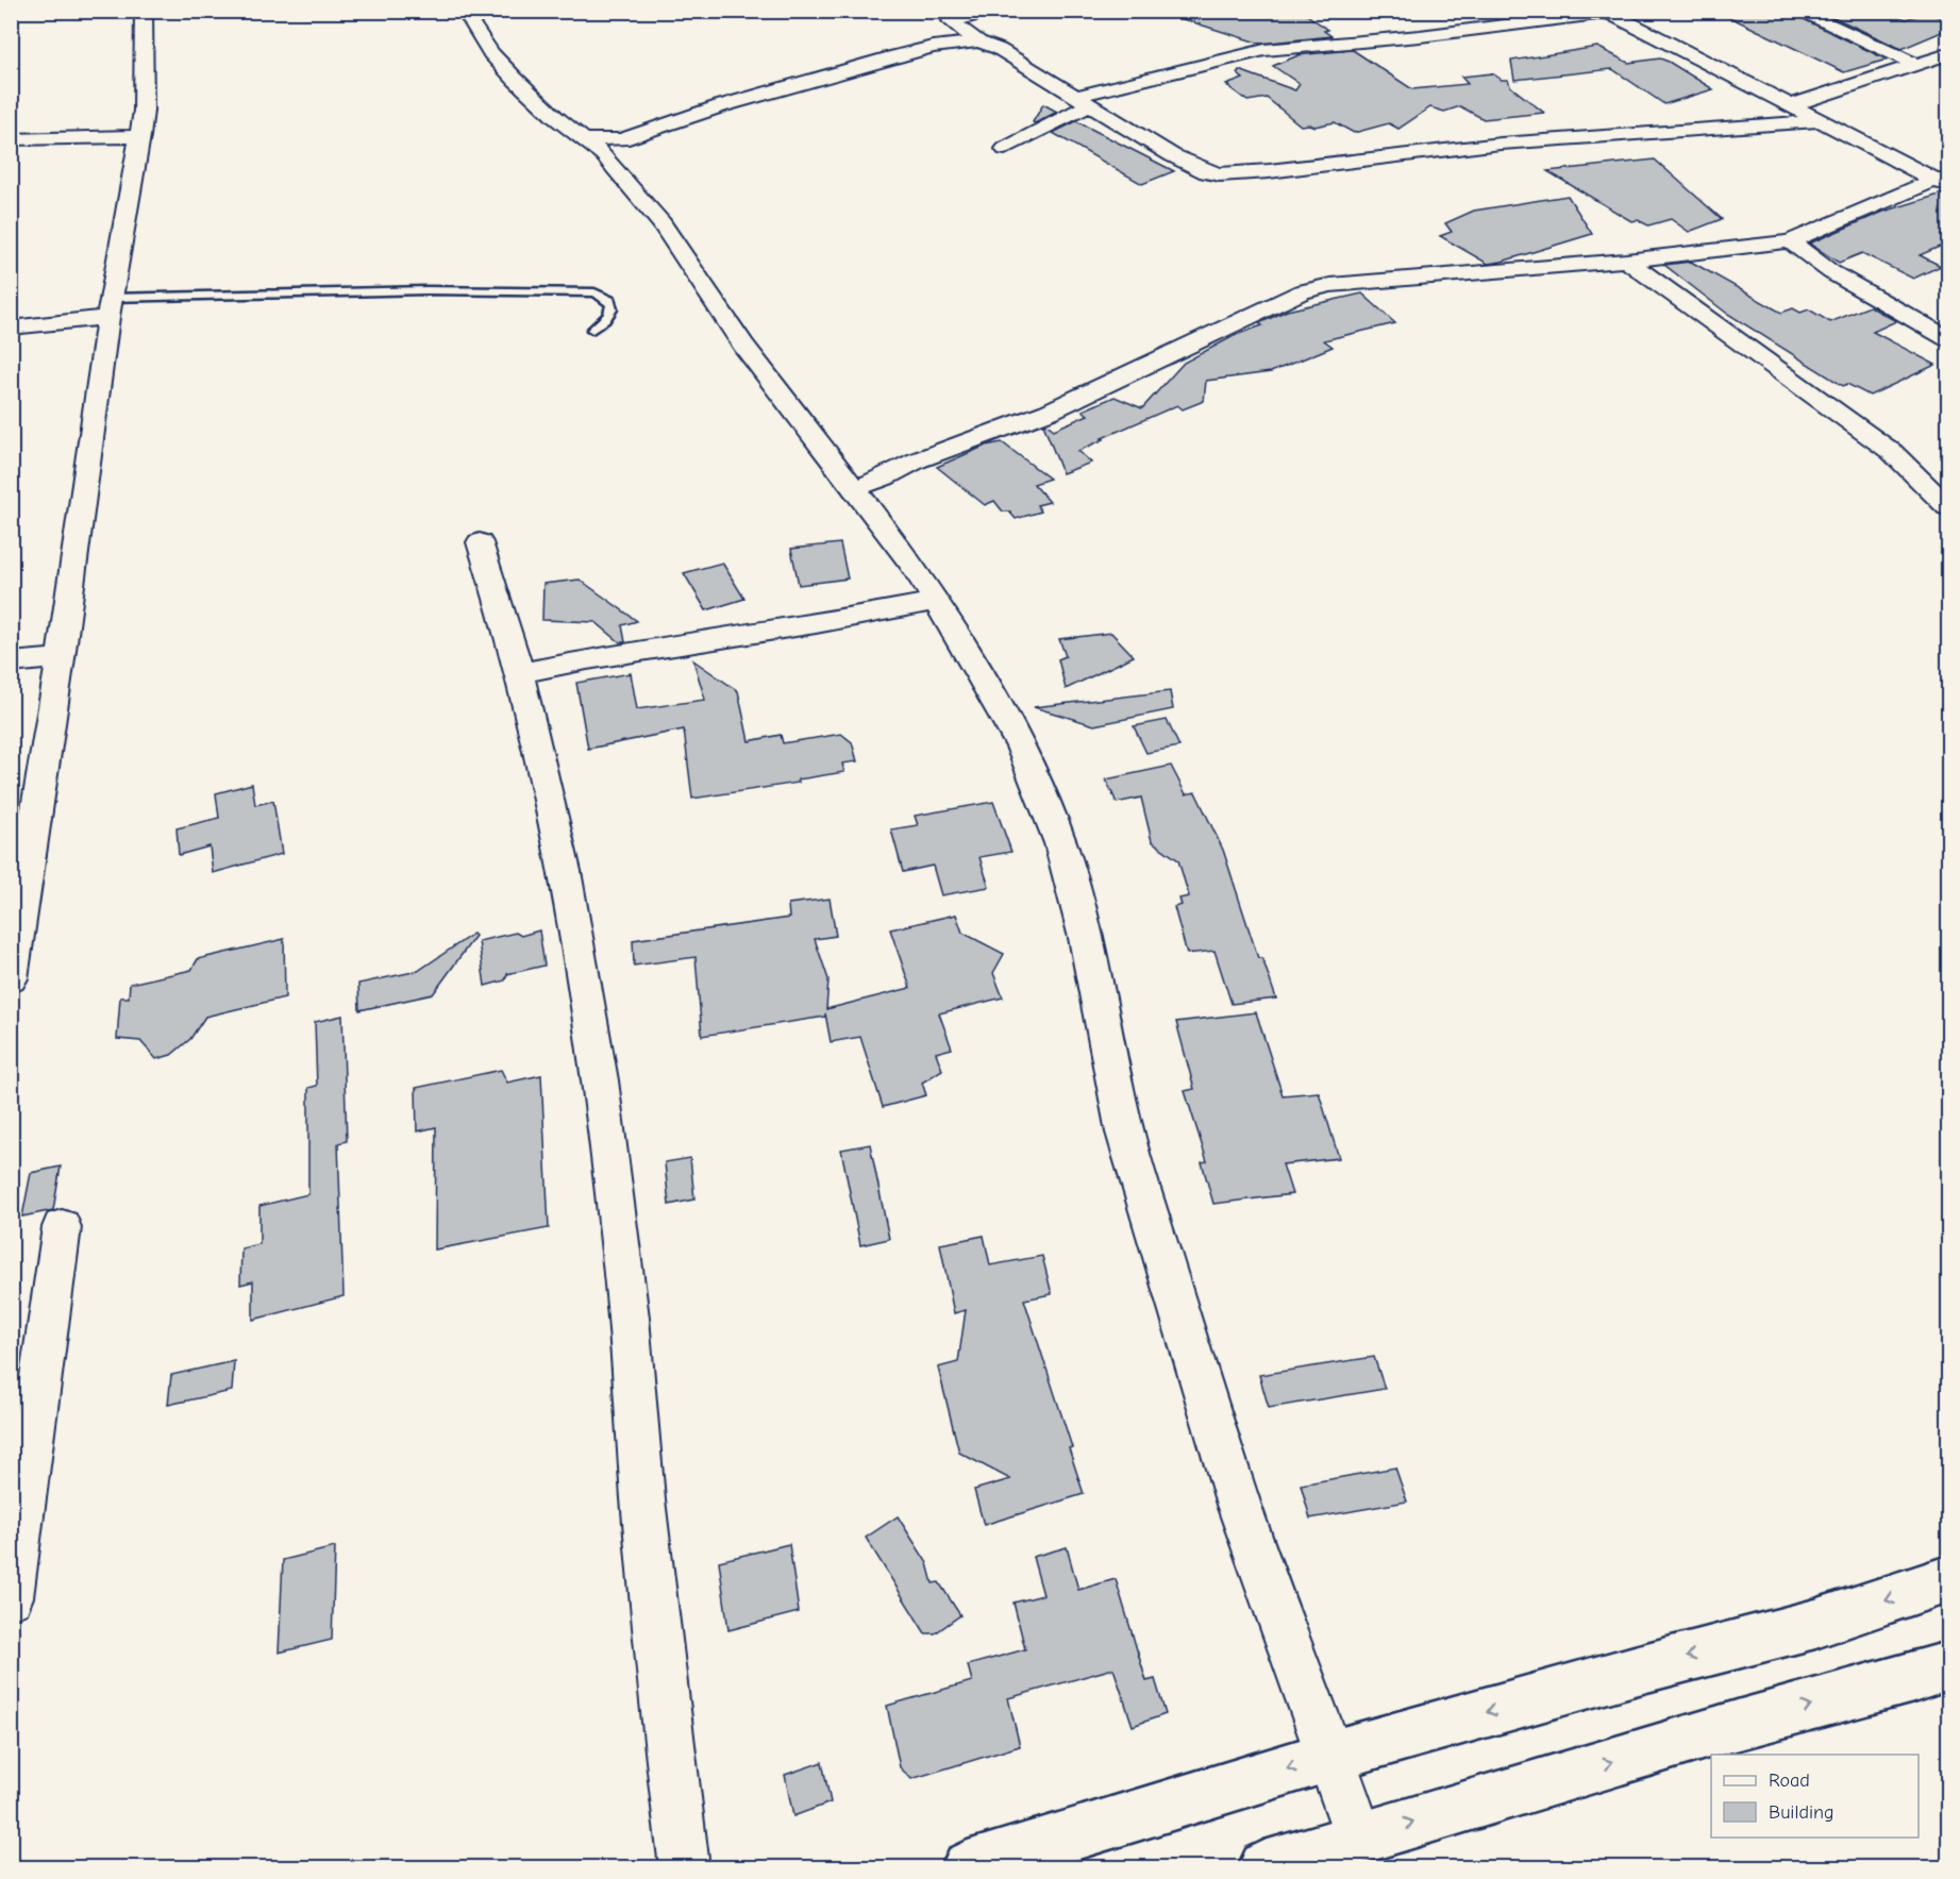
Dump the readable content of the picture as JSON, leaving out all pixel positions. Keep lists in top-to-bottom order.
{
  "legend": ["Road", "Building"]
}
